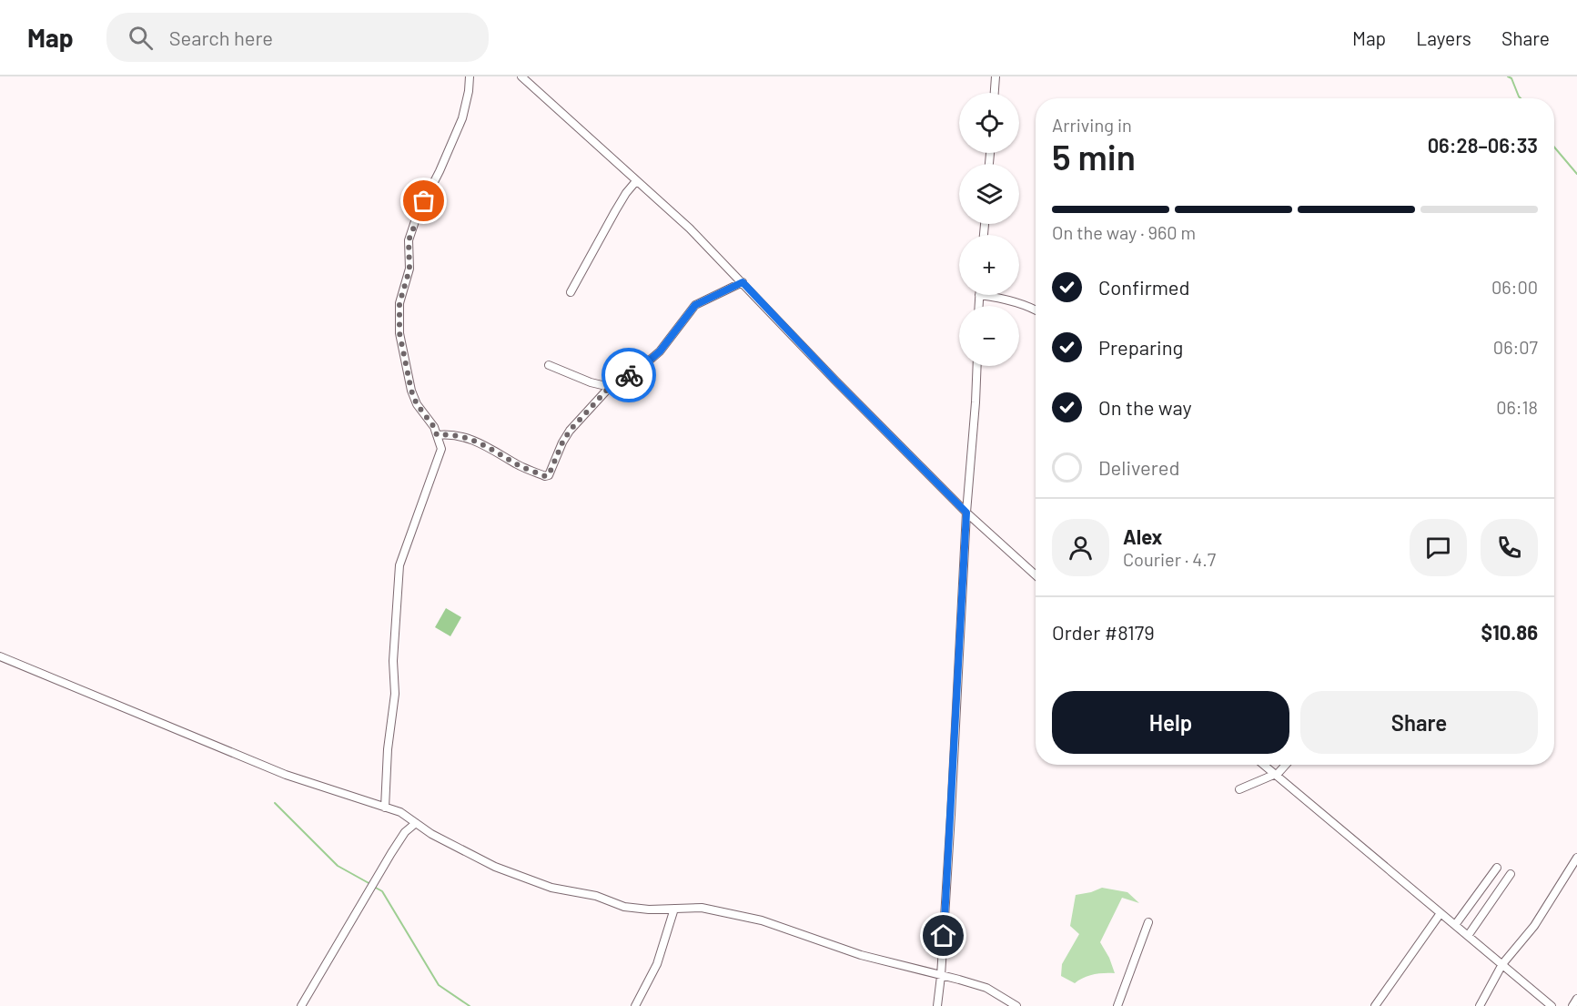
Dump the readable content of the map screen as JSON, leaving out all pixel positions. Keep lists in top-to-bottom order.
{
  "page": {
    "header": "Map",
    "search": "Search here",
    "nav": ["Map", "Layers", "Share"],
    "map_buttons": ["+", "−"],
    "heading": ["5 min", "Arriving in", "06:28–06:33"],
    "panel": [
      "Alex",
      "Courier · 4.7",
      "Order #8179",
      "$10.86"
    ],
    "bar": "On the way · 960 m",
    "list": [
      ["Confirmed", "06:00"],
      ["Preparing", "06:07"],
      ["On the way", "06:18"],
      "Delivered"
    ],
    "buttons": ["Help", "Share"]
  }
}
